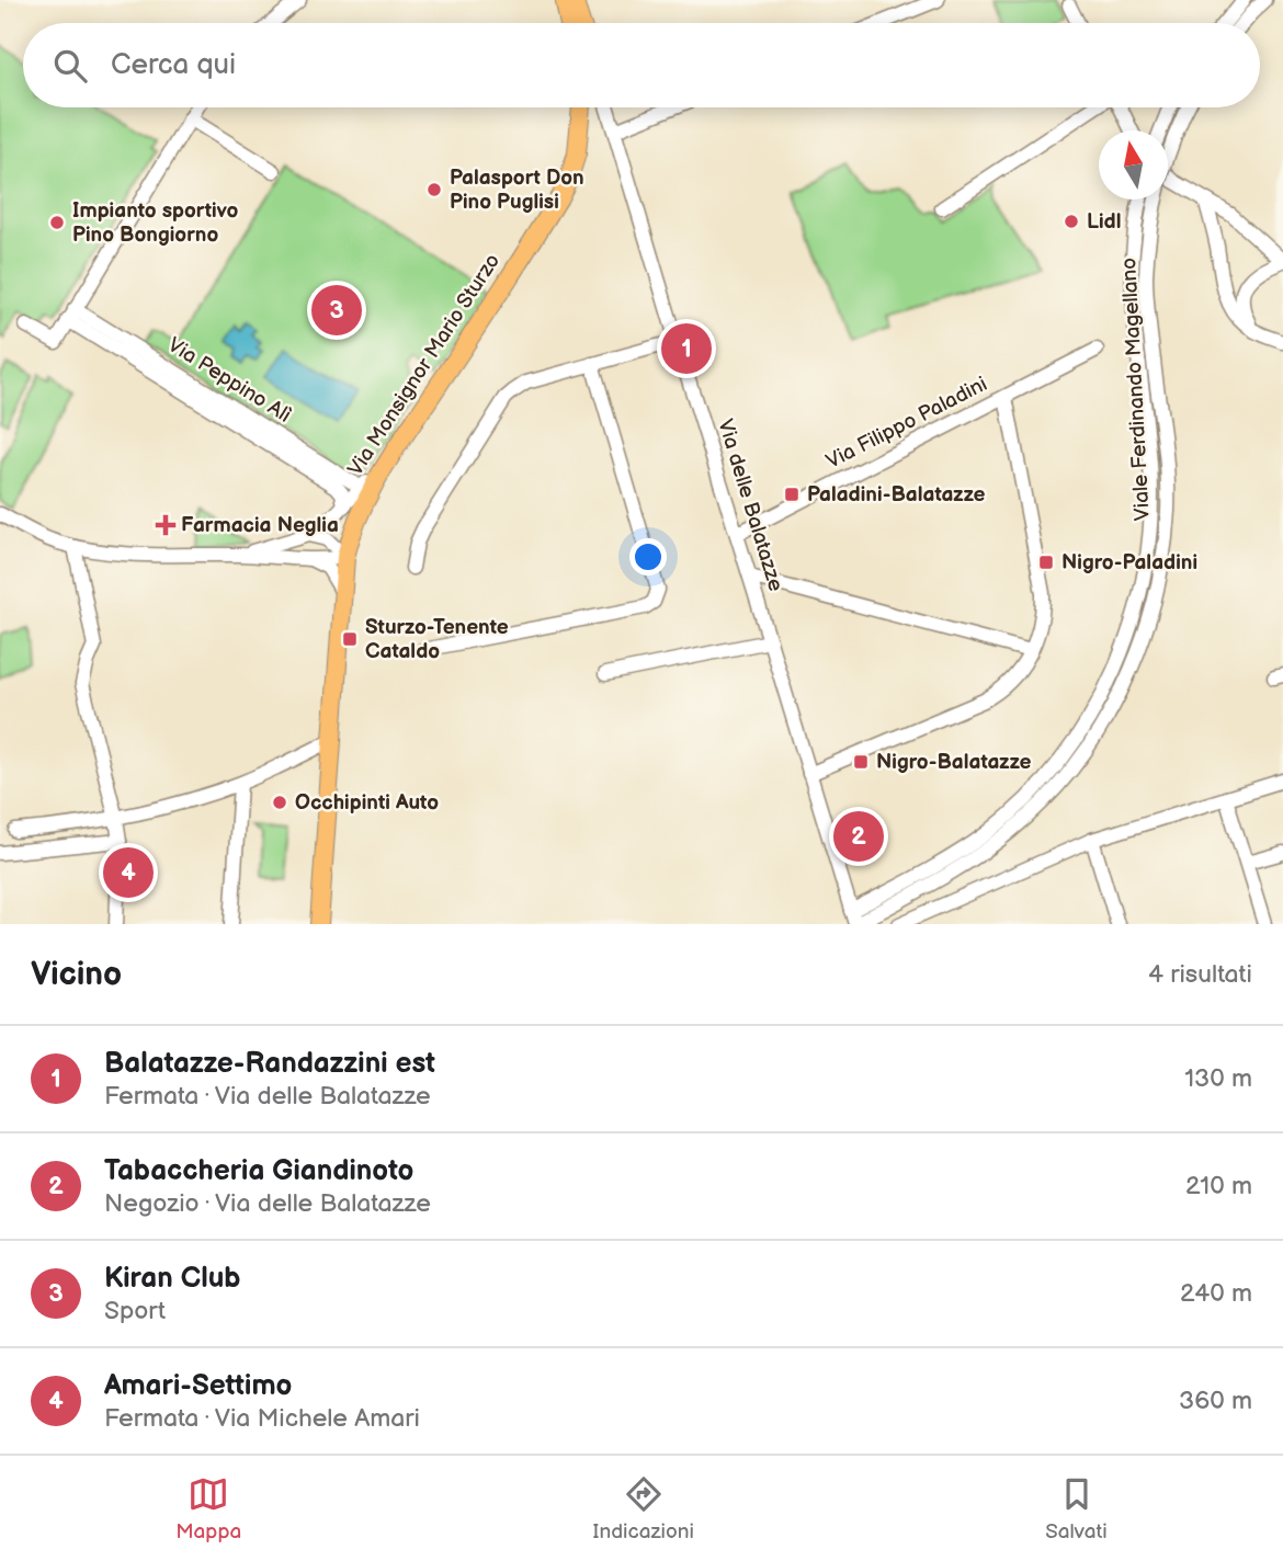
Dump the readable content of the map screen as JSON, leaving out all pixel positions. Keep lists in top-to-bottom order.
{
  "streets": {
    "main road": ["Via Monsignor Mario Sturzo"],
    "street": [
      "Via Peppino Alì",
      "Viale Ferdinando Magellano",
      "Via Filippo Paladini",
      "Via delle Balatazze"
    ]
  },
  "crossings": [
    ["Via Monsignor Mario Sturzo", "Via Peppino Alì"],
    ["Viale Ferdinando Magellano", "Via delle Balatazze"],
    ["Via Filippo Paladini", "Via delle Balatazze"]
  ],
  "places": {
    "other": [
      "Palasport Don Pino Puglisi",
      "Lidl",
      "Impianto sportivo Pino Bongiorno",
      "Occhipinti Auto"
    ],
    "transit": [
      "Paladini-Balatazze",
      "Nigro-Paladini",
      "Sturzo-Tenente Cataldo",
      "Nigro-Balatazze"
    ],
    "health": ["Farmacia Neglia"]
  },
  "north": "top",
  "page": {
    "search": "Cerca qui",
    "pins": [
      "3",
      "1",
      "2",
      "4"
    ],
    "heading": ["Vicino", "4 risultati"],
    "list": [
      {
        "mark": "1",
        "name": "Balatazze-Randazzini est",
        "note": "Fermata · Via delle Balatazze",
        "value": "130 m"
      },
      {
        "mark": "2",
        "name": "Tabaccheria Giandinoto",
        "note": "Negozio · Via delle Balatazze",
        "value": "210 m"
      },
      {
        "mark": "3",
        "name": "Kiran Club",
        "note": "Sport",
        "value": "240 m"
      },
      {
        "mark": "4",
        "name": "Amari-Settimo",
        "note": "Fermata · Via Michele Amari",
        "value": "360 m"
      }
    ],
    "nav": ["Mappa", "Indicazioni", "Salvati"]
  }
}
